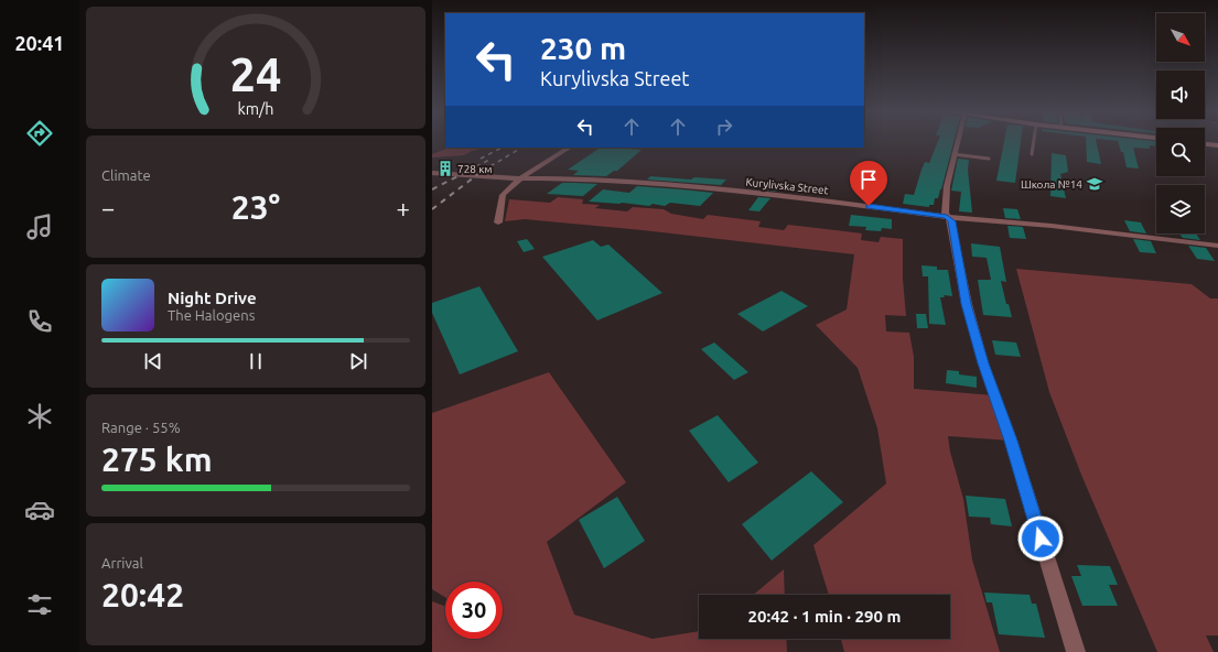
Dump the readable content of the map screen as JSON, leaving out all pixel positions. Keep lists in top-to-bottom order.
{
  "streets": {
    "street": ["Kurylivska Street"]
  },
  "places": {
    "building": ["728 км"],
    "school or university": ["Школа №14"]
  },
  "north": "bottom right",
  "page": {
    "tabs": "20:41",
    "turn": ["230 m", "Kurylivska Street"],
    "tile": [
      "Climate",
      ["Range · 55%", "275 km"],
      ["Arrival", "20:42"]
    ],
    "heat": ["−", "23°", "+"],
    "song": ["Night Drive", "The Halogens"],
    "limit": "30",
    "trip": "20:42 · 1 min · 290 m",
    "gauge": ["24", "km/h"]
  }
}
